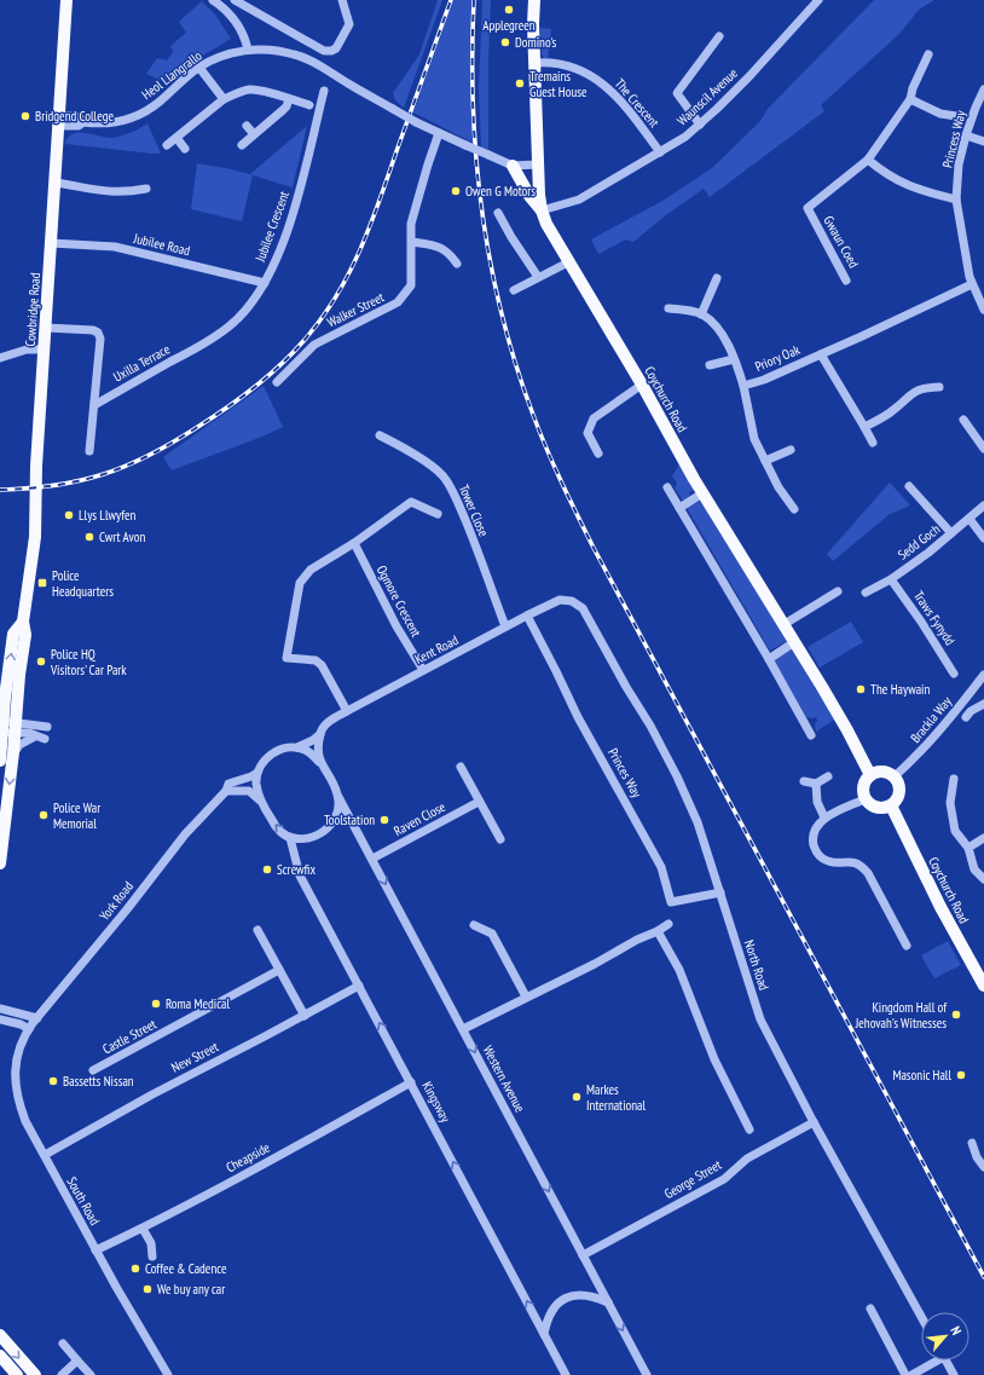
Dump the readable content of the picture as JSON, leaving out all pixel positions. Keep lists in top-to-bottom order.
{
  "streets": {
    "main road": ["Cowbridge Road", "Coychurch Road"],
    "street": [
      "Heol Llangrallo",
      "Waunscil Avenue",
      "The Crescent",
      "Princess Way",
      "Jubilee Crescent",
      "Gwaun Coed",
      "Jubilee Road",
      "Walker Street",
      "Priory Oak",
      "Uxilla Terrace",
      "Tower Close",
      "Sedd Goch",
      "Ogmore Crescent",
      "Traws Fynydd",
      "Kent Road",
      "Brackla Way",
      "Princes Way",
      "Raven Close",
      "York Road",
      "North Road",
      "Castle Street",
      "New Street",
      "Western Avenue",
      "Kingsway",
      "Cheapside",
      "George Street",
      "South Road"
    ]
  },
  "crossings": [
    ["Heol Llangrallo", "Cowbridge Road"],
    ["Heol Llangrallo", "Walker Street"],
    ["Waunscil Avenue", "The Crescent"],
    ["Waunscil Avenue", "Coychurch Road"],
    ["The Crescent", "Coychurch Road"],
    ["Princess Way", "Priory Oak"],
    ["Jubilee Crescent", "Jubilee Road"],
    ["Jubilee Crescent", "Uxilla Terrace"],
    ["Jubilee Road", "Cowbridge Road"],
    ["Cowbridge Road", "Uxilla Terrace"],
    ["Coychurch Road", "Brackla Way"],
    ["Tower Close", "Kent Road"],
    ["Sedd Goch", "Traws Fynydd"],
    ["Ogmore Crescent", "Kent Road"],
    ["Kent Road", "Princes Way"],
    ["Kent Road", "York Road"],
    ["Kent Road", "North Road"],
    ["Kent Road", "Western Avenue"],
    ["Kent Road", "Kingsway"],
    ["Princes Way", "North Road"],
    ["Raven Close", "Western Avenue"],
    ["York Road", "Western Avenue"],
    ["York Road", "Kingsway"],
    ["York Road", "South Road"],
    ["North Road", "George Street"],
    ["New Street", "Kingsway"],
    ["New Street", "South Road"],
    ["Western Avenue", "Kingsway"],
    ["Western Avenue", "George Street"],
    ["Kingsway", "Cheapside"],
    ["Cheapside", "South Road"]
  ],
  "one_way": ["Western Avenue", "Kingsway"],
  "places": {
    "other": [
      "Applegreen",
      "Domino's",
      "Tremains Guest House",
      "Bridgend College",
      "Owen G Motors",
      "Llys Llwyfen",
      "Cwrt Avon",
      "Police HQ Visitors' Car Park",
      "The Haywain",
      "Police War Memorial",
      "Toolstation",
      "Screwfix",
      "Roma Medical",
      "Kingdom Hall of Jehovah's Witnesses",
      "Masonic Hall",
      "Bassetts Nissan",
      "Markes International",
      "Coffee & Cadence",
      "We buy any car"
    ],
    "transit": ["Police Headquarters"]
  },
  "north": "top right"
}
